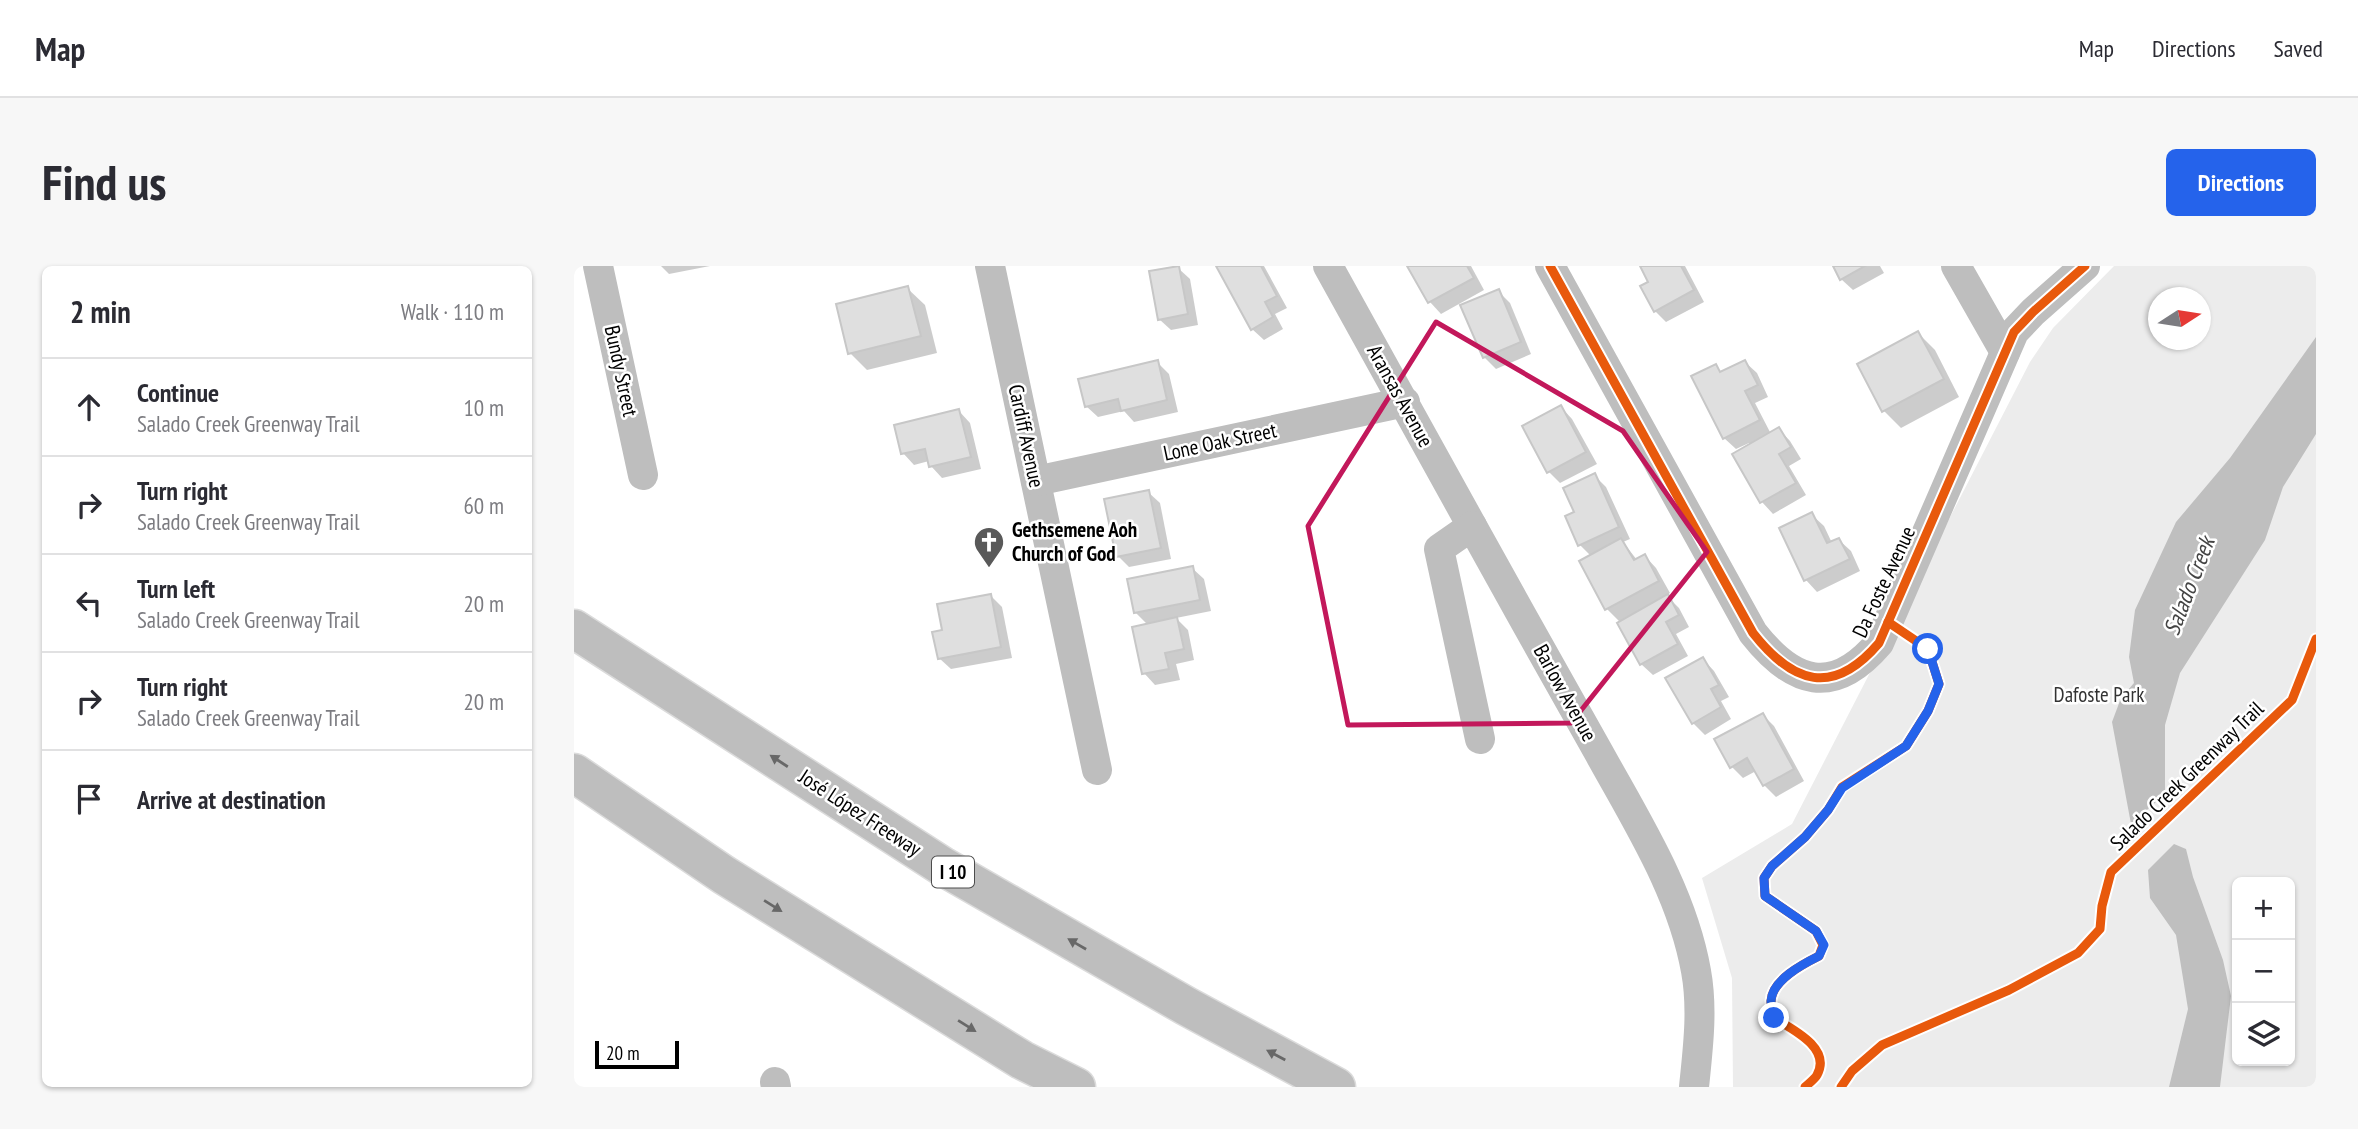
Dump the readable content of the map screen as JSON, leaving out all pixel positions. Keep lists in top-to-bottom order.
{
  "streets": {
    "highway": ["José López Freeway", "I 10"],
    "street": [
      "Bundy Street",
      "Aransas Avenue",
      "Cardiff Avenue",
      "Lone Oak Street",
      "Da Foste Avenue",
      "Barlow Avenue"
    ],
    "cycle path": ["Salado Creek Greenway Trail"]
  },
  "crossings": [
    ["Aransas Avenue", "Lone Oak Street"],
    ["Aransas Avenue", "Barlow Avenue"],
    ["Cardiff Avenue", "Lone Oak Street"]
  ],
  "water": ["Salado Creek"],
  "parks": ["Dafoste Park"],
  "places": {
    "church": ["Gethsemene Aoh Church of God"]
  },
  "scale_bar": "20 m",
  "north": "right",
  "page": {
    "header": "Map",
    "nav": ["Map", "Directions", "Saved"],
    "buttons": "Directions",
    "title": "Find us",
    "heading": ["2 min", "Walk · 110 m"],
    "list": [
      ["Continue", "Salado Creek Greenway Trail", "10 m"],
      ["Turn right", "Salado Creek Greenway Trail", "60 m"],
      ["Turn left", "Salado Creek Greenway Trail", "20 m"],
      ["Turn right", "Salado Creek Greenway Trail", "20 m"],
      "Arrive at destination"
    ],
    "map_buttons": ["+", "−"],
    "scale": "20 m"
  }
}
